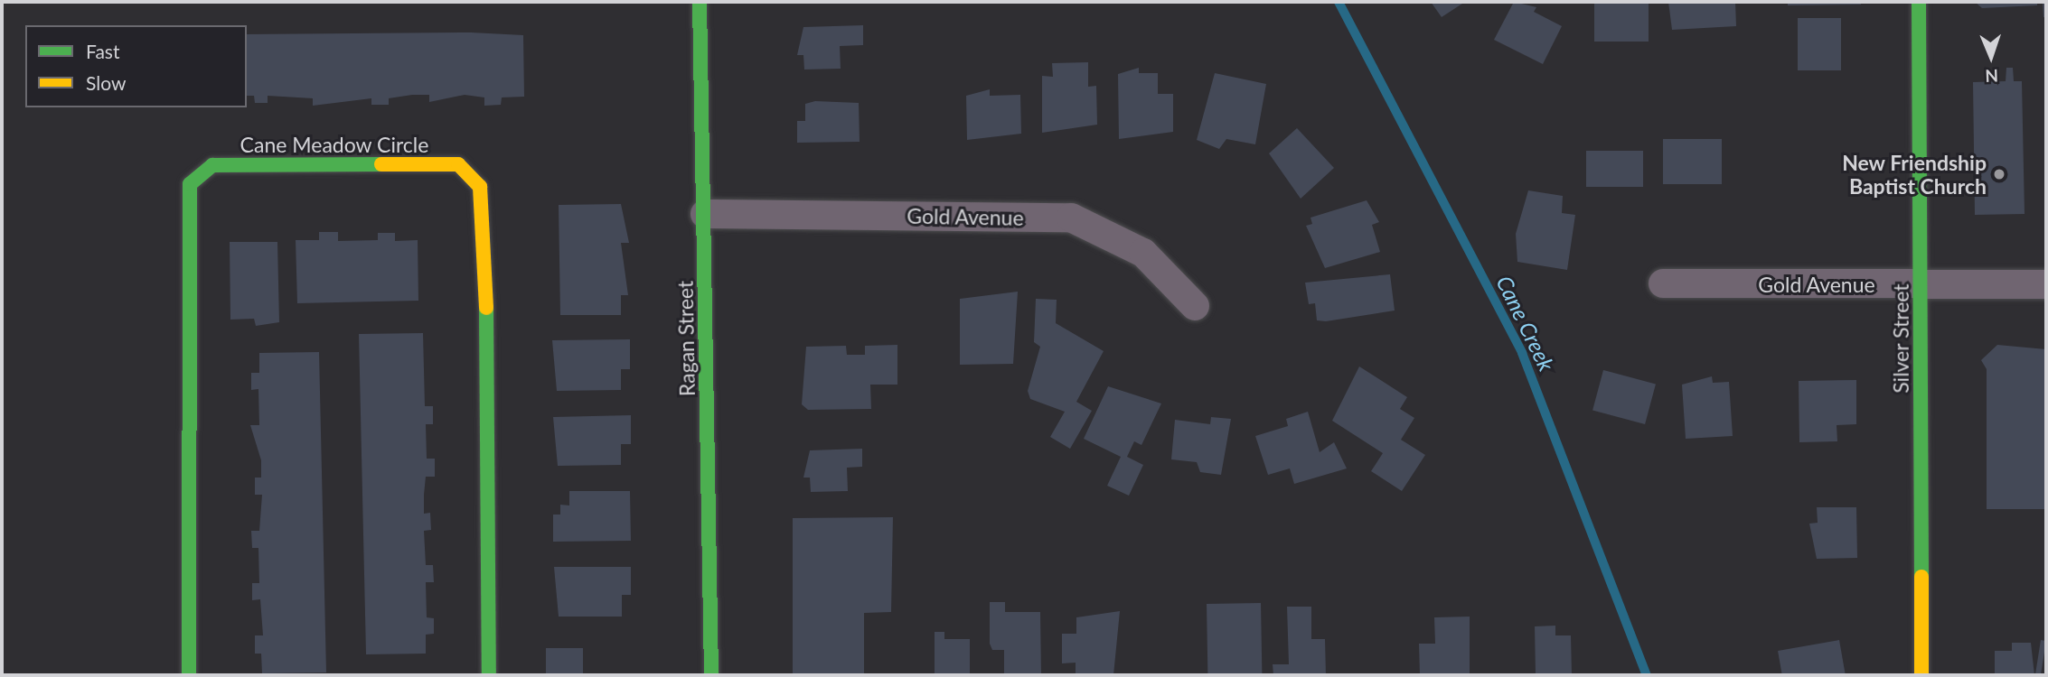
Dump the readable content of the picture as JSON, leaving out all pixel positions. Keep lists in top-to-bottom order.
{
  "streets": {
    "street": [
      "Cane Meadow Circle",
      "Gold Avenue",
      "Ragan Street",
      "Silver Street"
    ]
  },
  "crossings": [
    ["Gold Avenue", "Ragan Street"],
    ["Gold Avenue", "Silver Street"]
  ],
  "water": ["Cane Creek"],
  "places": ["New Friendship Baptist Church"],
  "legend": ["Fast", "Slow"],
  "north": "bottom"
}
